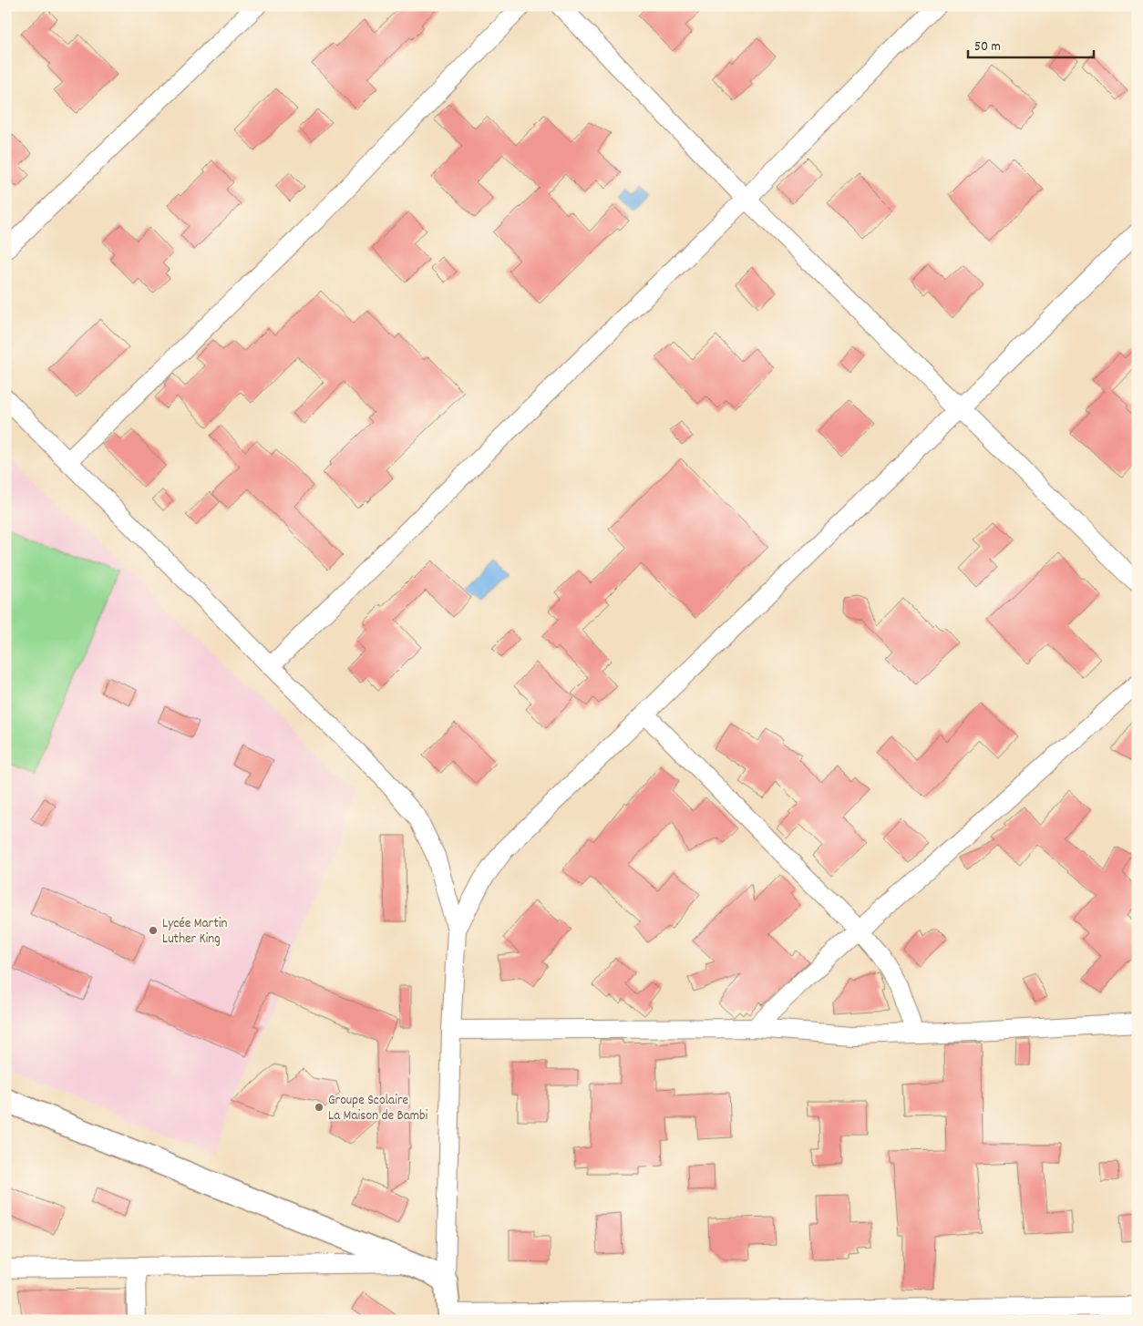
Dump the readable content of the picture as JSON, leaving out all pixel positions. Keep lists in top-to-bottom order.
{
  "places": ["Lycée Martin Luther King", "Groupe Scolaire La Maison de Bambi"],
  "scale_bar": "50 m"
}
